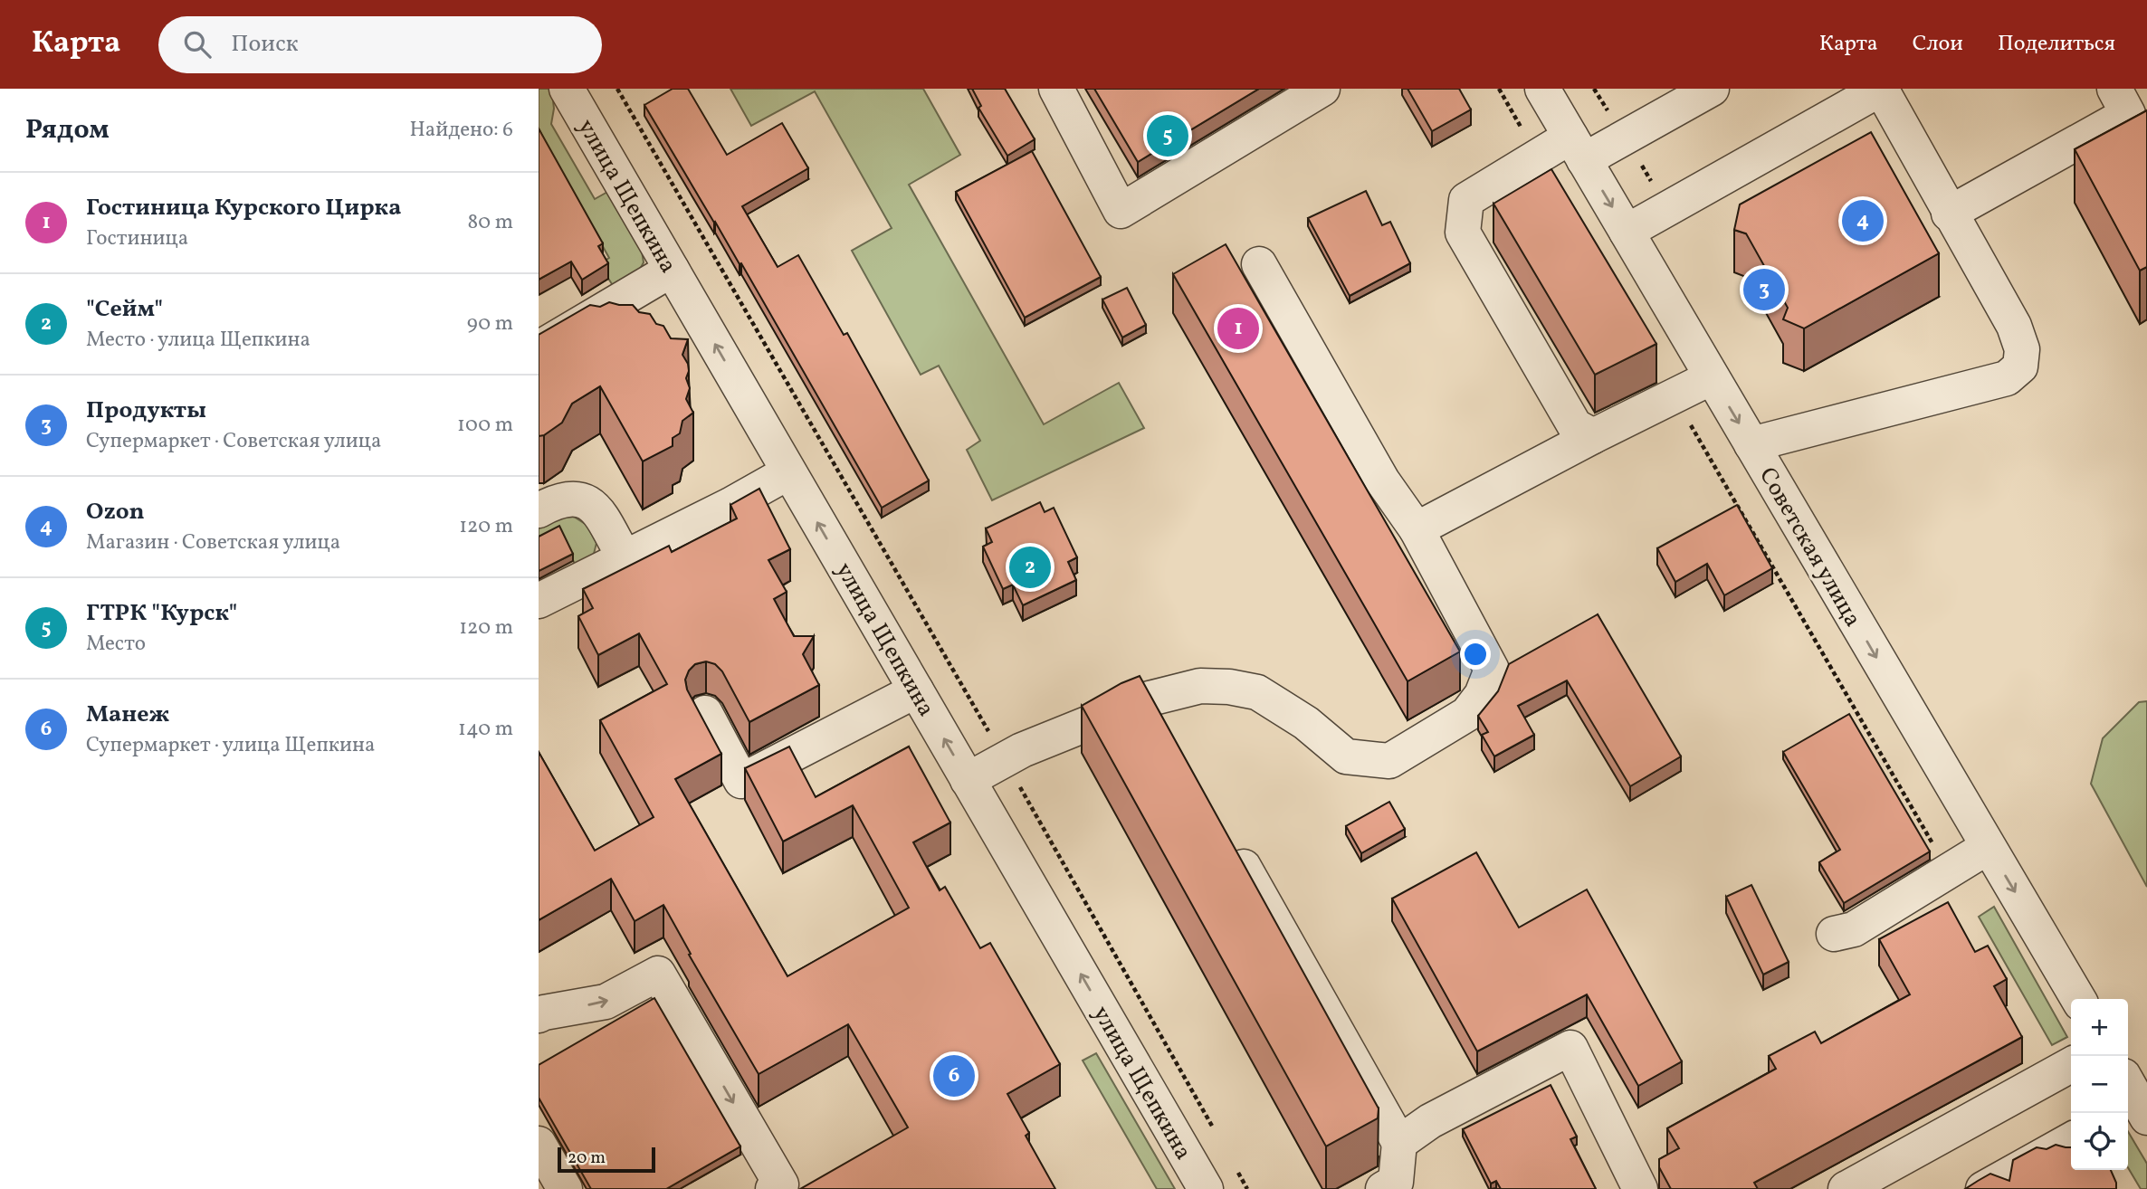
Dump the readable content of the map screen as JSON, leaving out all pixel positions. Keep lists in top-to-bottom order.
{
  "streets": {
    "street": ["улица Щепкина", "Советская улица"]
  },
  "one_way": ["Советская улица"],
  "scale_bar": "20 m",
  "page": {
    "header": "Карта",
    "search": "Поиск",
    "nav": ["Карта", "Слои", "Поделиться"],
    "heading": ["Рядом", "Найдено: 6"],
    "pins": [
      "5",
      "4",
      "3",
      "1",
      "2",
      "6"
    ],
    "list": [
      {
        "mark": "1",
        "name": "Гостиница Курского Цирка",
        "note": "Гостиница",
        "value": "80 m"
      },
      {
        "mark": "2",
        "name": "\"Сейм\"",
        "note": "Место · улица Щепкина",
        "value": "90 m"
      },
      {
        "mark": "3",
        "name": "Продукты",
        "note": "Супермаркет · Советская улица",
        "value": "100 m"
      },
      {
        "mark": "4",
        "name": "Ozon",
        "note": "Магазин · Советская улица",
        "value": "120 m"
      },
      {
        "mark": "5",
        "name": "ГТРК \"Курск\"",
        "note": "Место",
        "value": "120 m"
      },
      {
        "mark": "6",
        "name": "Манеж",
        "note": "Супермаркет · улица Щепкина",
        "value": "140 m"
      }
    ],
    "map_buttons": ["+", "−"],
    "scale": "20 m"
  }
}
